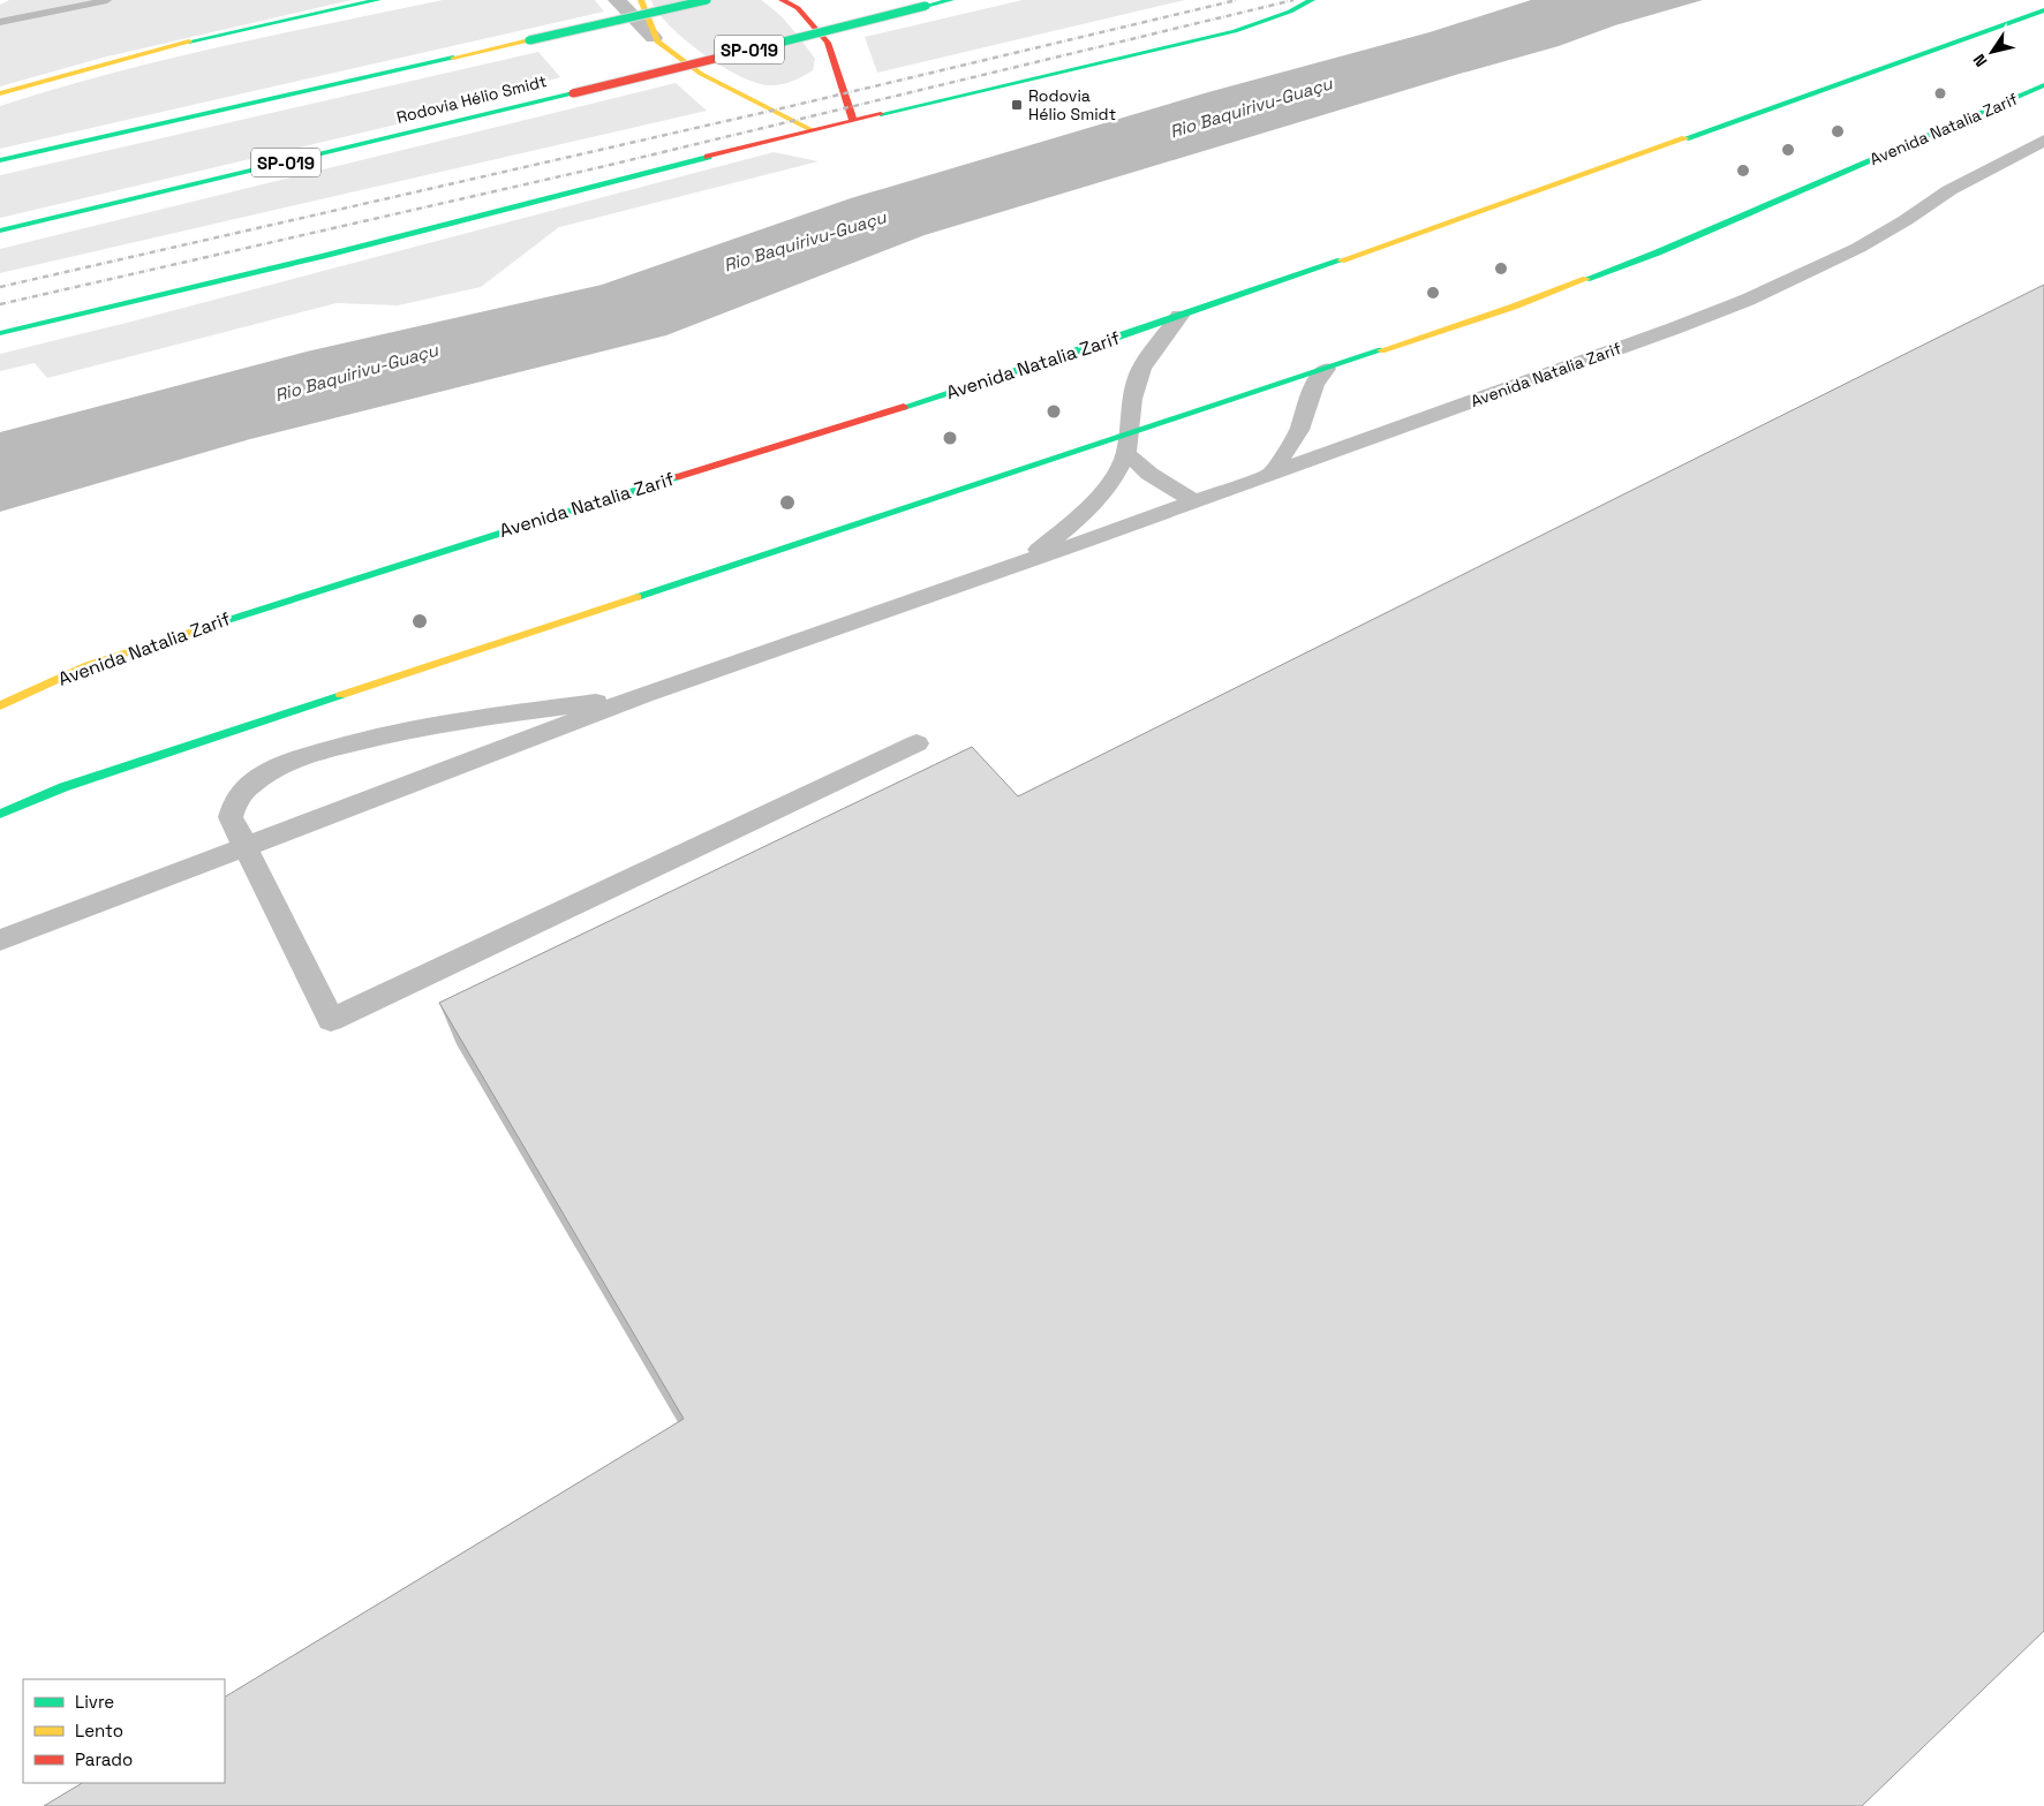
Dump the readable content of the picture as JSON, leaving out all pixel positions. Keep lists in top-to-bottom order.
{
  "streets": {
    "main road": ["SP-019", "Rodovia Hélio Smidt", "Avenida Natalia Zarif"]
  },
  "water": ["Rio Baquirivu-Guaçu"],
  "places": {
    "transit": ["Rodovia Hélio Smidt"]
  },
  "legend": ["Livre", "Lento", "Parado"],
  "north": "bottom left"
}
